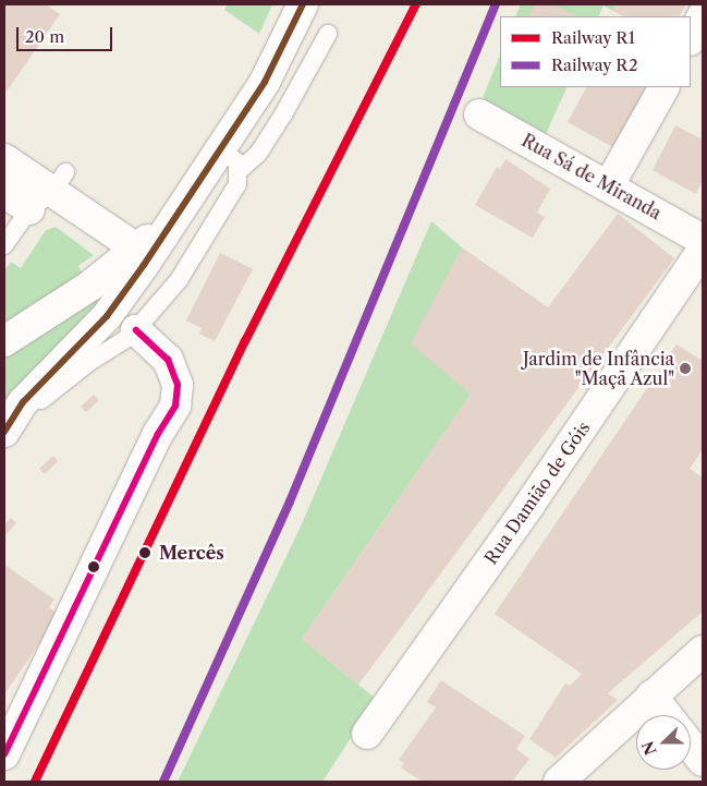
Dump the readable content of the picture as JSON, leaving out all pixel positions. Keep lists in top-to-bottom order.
{
  "streets": {
    "street": ["Rua Sá de Miranda", "Rua Damião de Góis"]
  },
  "places": ["Jardim de Infância \"Maçã Azul\"", "Mercês"],
  "lines": ["rail line R1", "rail line R2"],
  "legend": ["Railway R1", "Railway R2"],
  "scale_bar": "20 m",
  "north": "left"
}
